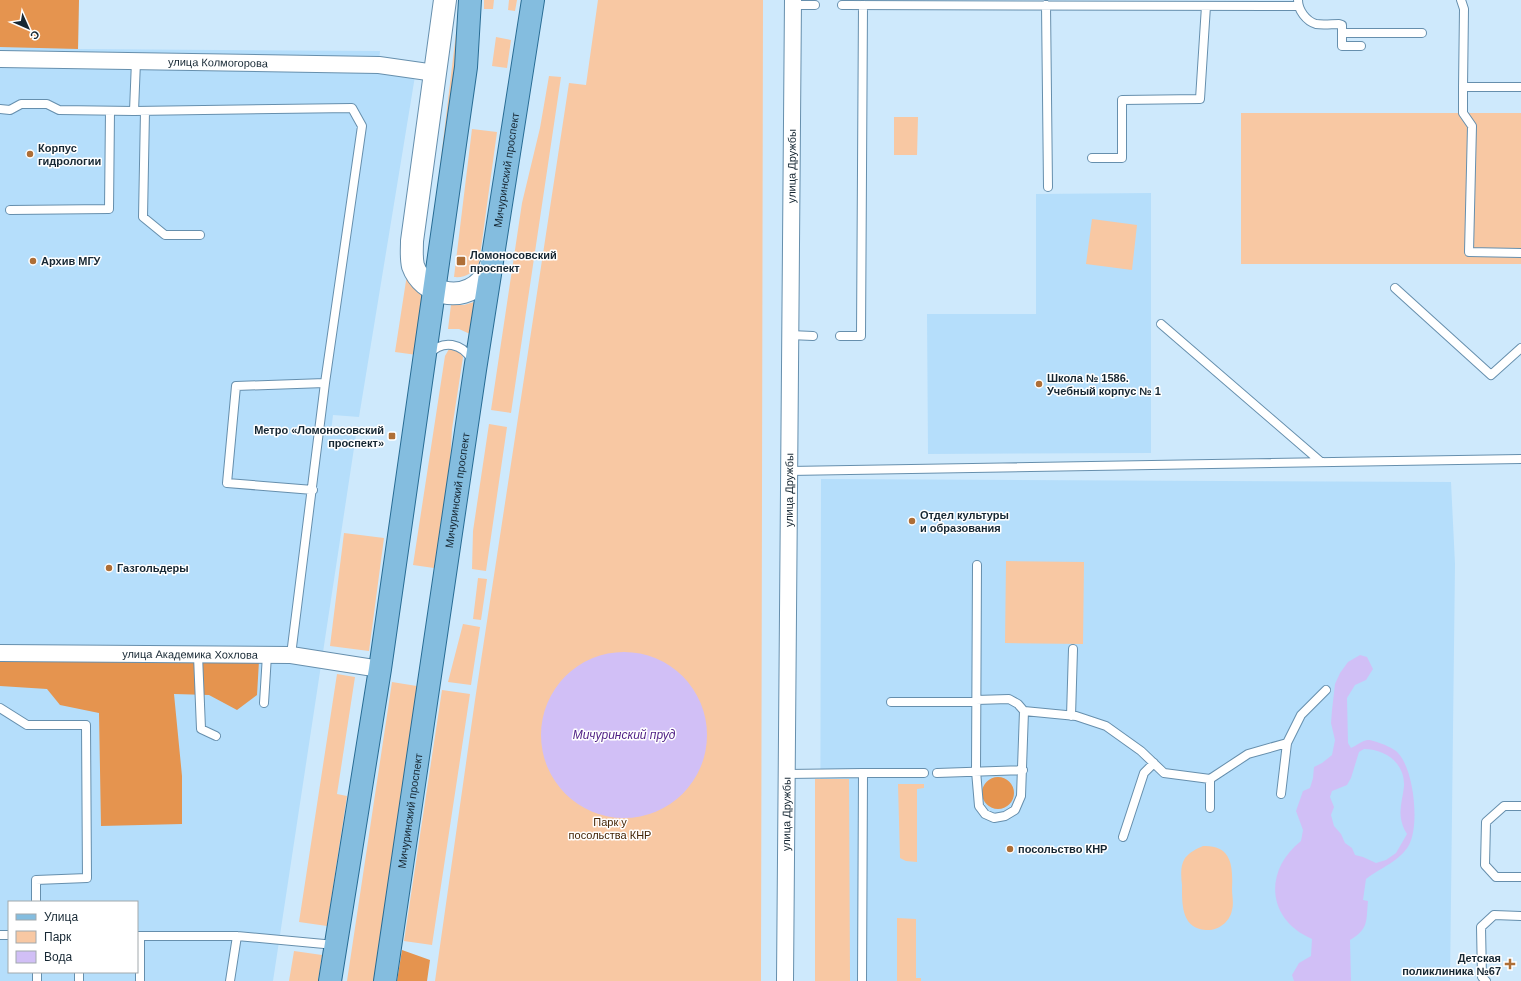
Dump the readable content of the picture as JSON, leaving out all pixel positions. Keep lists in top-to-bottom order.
{
  "streets": {
    "main road": ["Мичуринский проспект"],
    "street": ["улица Колмогорова", "улица Дружбы", "улица Академика Хохлова"]
  },
  "water": ["Мичуринский пруд"],
  "parks": ["Парк у посольства КНР"],
  "places": {
    "other": [
      "Корпус гидрологии",
      "Архив МГУ",
      "Школа № 1586. Учебный корпус № 1",
      "Отдел культуры и образования",
      "Газгольдеры",
      "посольство КНР"
    ],
    "transit": ["Ломоносовский проспект", "Метро «Ломоносовский проспект»"],
    "health": ["Детская поликлиника №67"]
  },
  "legend": ["Улица", "Парк", "Вода"],
  "north": "bottom right"
}
